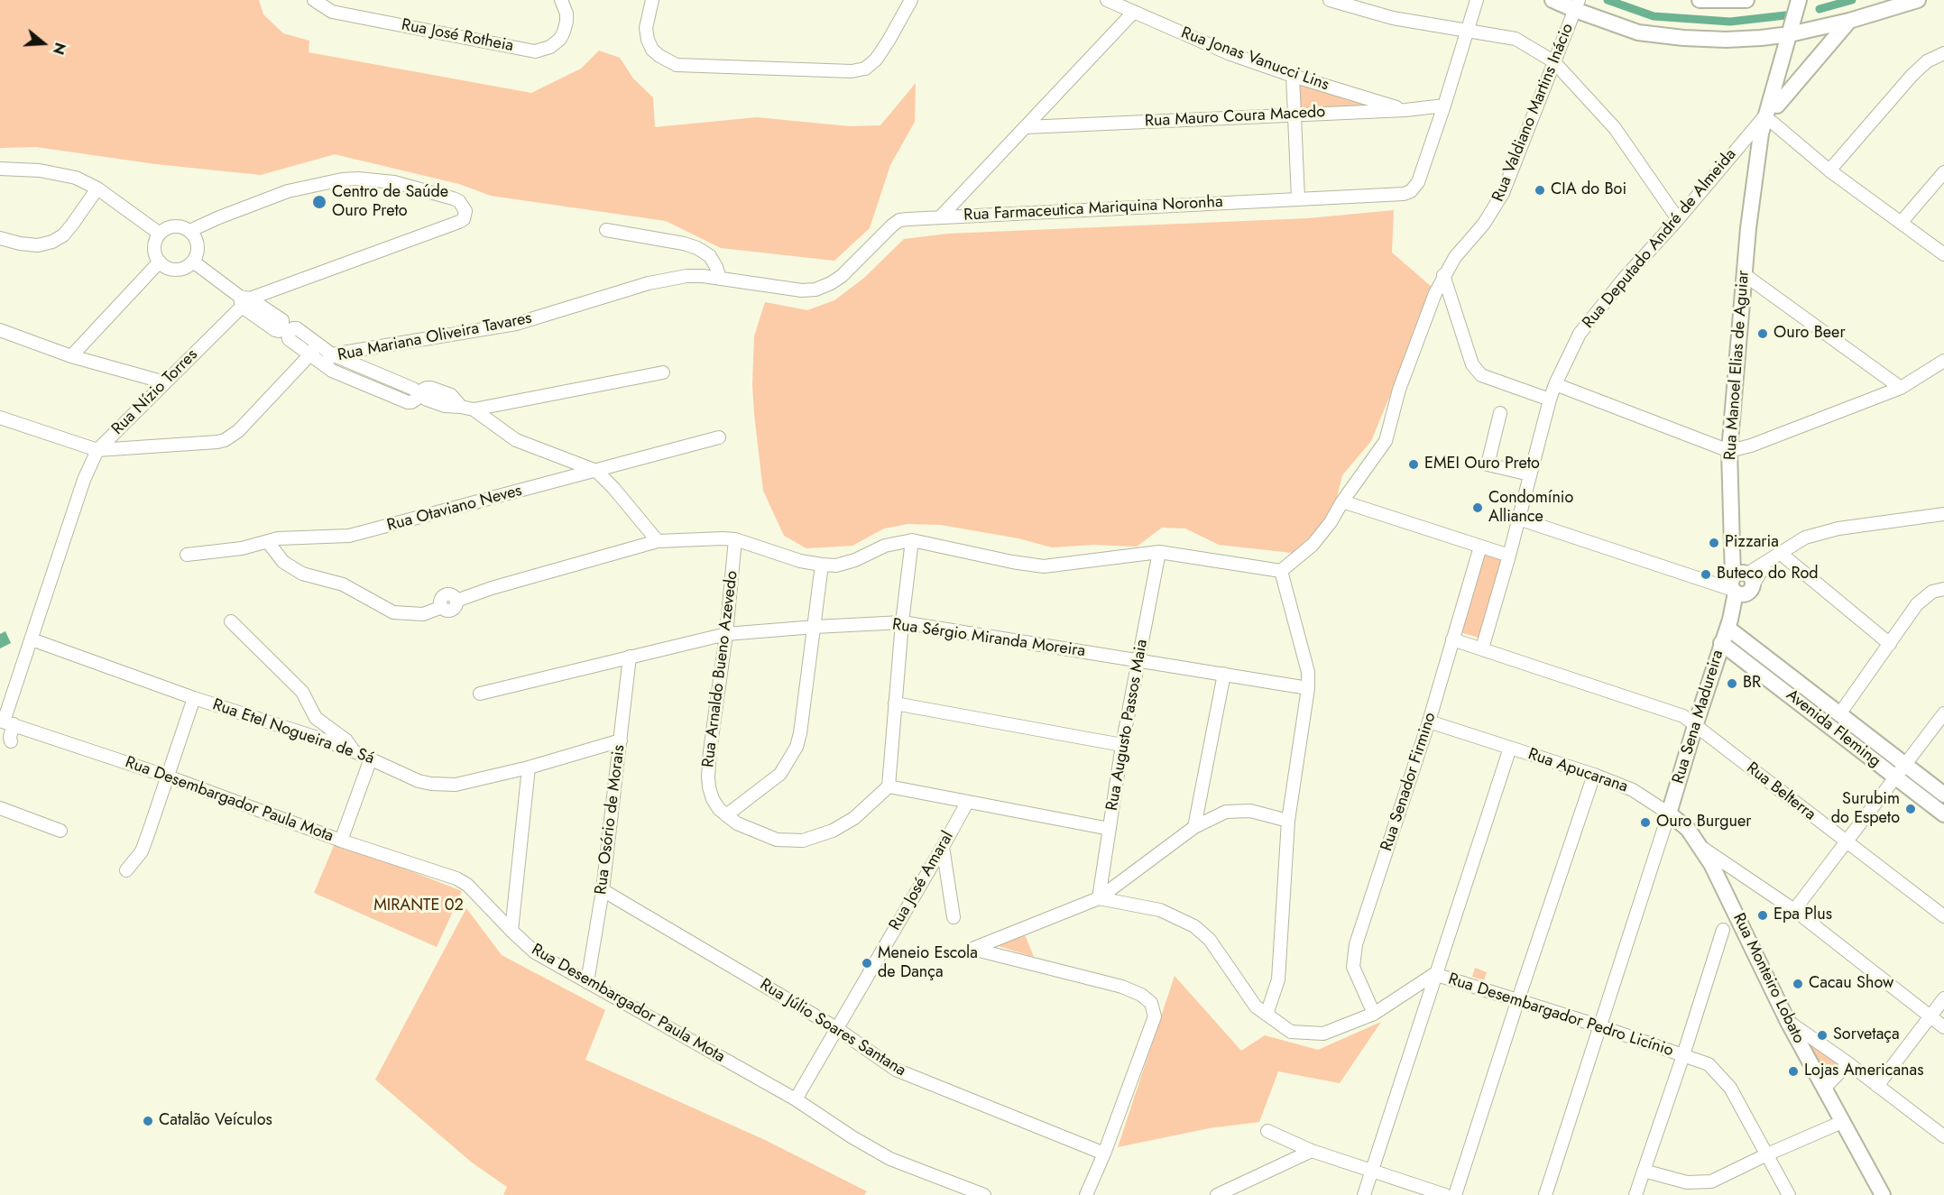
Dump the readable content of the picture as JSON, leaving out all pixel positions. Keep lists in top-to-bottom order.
{
  "streets": {
    "main road": [
      "Rua Manoel Elias de Aguiar",
      "Rua Sena Madureira",
      "Avenida Fleming",
      "Rua Apucarana",
      "Rua Monteiro Lobato"
    ],
    "street": [
      "Rua José Rotheia",
      "Rua Jonas Vanucci Lins",
      "Rua Valdiano Martins Inácio",
      "Rua Mauro Coura Macedo",
      "Rua Farmaceutica Mariquina Noronha",
      "Rua Deputado André de Almeida",
      "Rua Mariana Oliveira Tavares",
      "Rua Nízio Torres",
      "Rua Otaviano Neves",
      "Rua Sérgio Miranda Moreira",
      "Rua Arnaldo Bueno Azevedo",
      "Rua Augusto Passos Maia",
      "Rua Etel Nogueira de Sá",
      "Rua Senador Firmino",
      "Rua Belterra",
      "Rua Desembargador Paula Mota",
      "Rua Osório de Morais",
      "Rua José Amaral",
      "Rua Desembargador Pedro Licínio",
      "Rua Júlio Soares Santana"
    ]
  },
  "crossings": [
    ["Rua Jonas Vanucci Lins", "Rua Mauro Coura Macedo"],
    ["Rua Mauro Coura Macedo", "Rua Farmaceutica Mariquina Noronha"],
    ["Rua Farmaceutica Mariquina Noronha", "Rua Mariana Oliveira Tavares"],
    ["Rua Deputado André de Almeida", "Rua Manoel Elias de Aguiar"],
    ["Rua Deputado André de Almeida", "Rua Belterra"],
    ["Rua Mariana Oliveira Tavares", "Rua Nízio Torres"],
    ["Rua Manoel Elias de Aguiar", "Rua Sena Madureira"],
    ["Rua Nízio Torres", "Rua Etel Nogueira de Sá"],
    ["Rua Nízio Torres", "Rua Desembargador Paula Mota"],
    ["Rua Sérgio Miranda Moreira", "Rua Arnaldo Bueno Azevedo"],
    ["Rua Sérgio Miranda Moreira", "Rua Augusto Passos Maia"],
    ["Rua Sérgio Miranda Moreira", "Rua Osório de Morais"],
    ["Rua Sena Madureira", "Avenida Fleming"],
    ["Rua Sena Madureira", "Rua Apucarana"],
    ["Rua Sena Madureira", "Rua Belterra"],
    ["Rua Augusto Passos Maia", "Rua Desembargador Pedro Licínio"],
    ["Rua Etel Nogueira de Sá", "Rua Osório de Morais"],
    ["Rua Apucarana", "Rua Senador Firmino"],
    ["Rua Apucarana", "Rua Monteiro Lobato"],
    ["Rua Senador Firmino", "Rua Belterra"],
    ["Rua Senador Firmino", "Rua Desembargador Pedro Licínio"],
    ["Rua Desembargador Paula Mota", "Rua Osório de Morais"],
    ["Rua Desembargador Paula Mota", "Rua José Amaral"],
    ["Rua Osório de Morais", "Rua Júlio Soares Santana"],
    ["Rua José Amaral", "Rua Júlio Soares Santana"]
  ],
  "parks": ["MIRANTE 02"],
  "places": [
    "CIA do Boi",
    "Centro de Saúde Ouro Preto",
    "Ouro Beer",
    "EMEI Ouro Preto",
    "Condomínio Alliance",
    "Pizzaria",
    "Buteco do Rod",
    "BR",
    "Surubim do Espeto",
    "Ouro Burguer",
    "Epa Plus",
    "Meneio Escola de Dança",
    "Cacau Show",
    "Sorvetaça",
    "Lojas Americanas",
    "Catalão Veículos"
  ],
  "north": "right"
}
